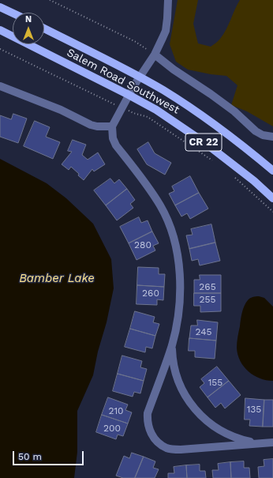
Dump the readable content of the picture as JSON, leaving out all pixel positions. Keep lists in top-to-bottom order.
{
  "streets": {
    "main road": ["Salem Road Southwest", "CR 22"]
  },
  "water": ["Bamber Lake"],
  "house_numbers": [
    "280",
    "265",
    "260",
    "255",
    "245",
    "155",
    "135",
    "210",
    "200"
  ],
  "scale_bar": "50 m",
  "north": "top"
}
